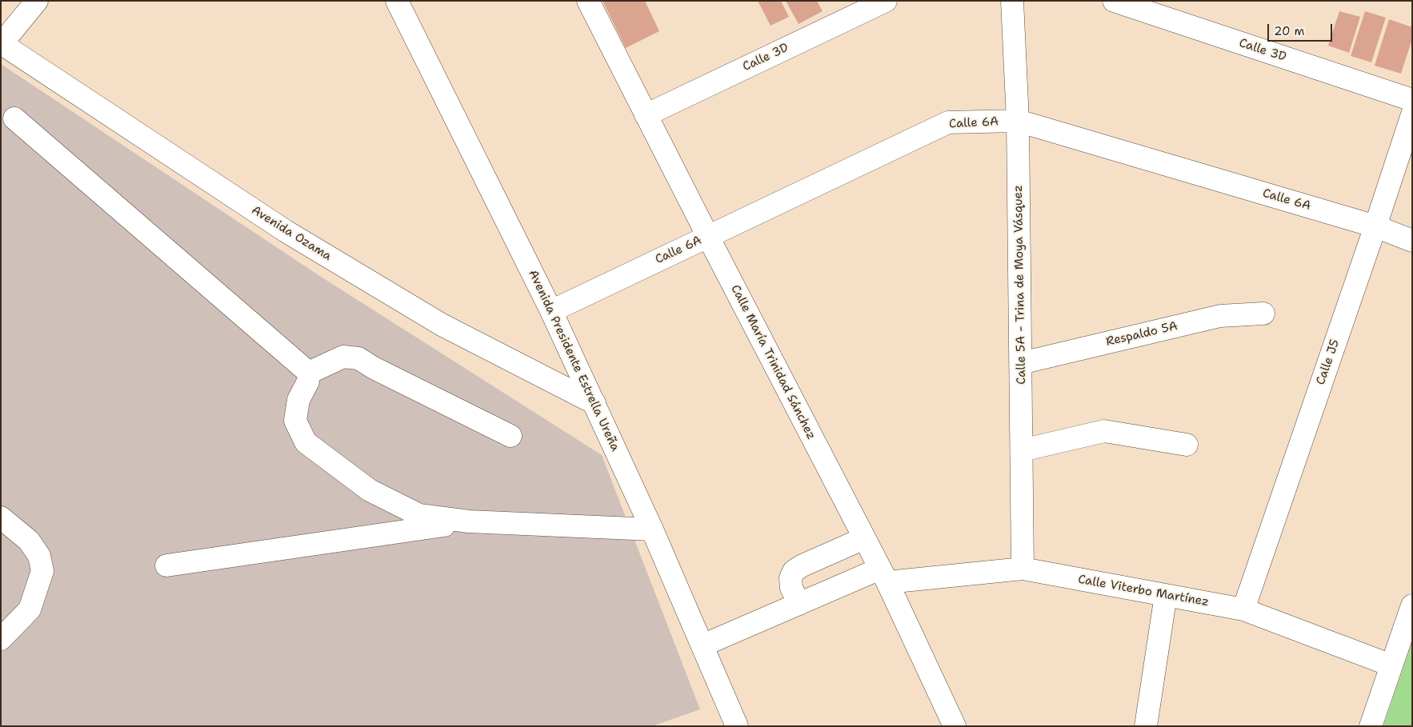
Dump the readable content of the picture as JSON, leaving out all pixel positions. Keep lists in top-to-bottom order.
{
  "streets": {
    "street": [
      "Calle 3D",
      "Calle 6A",
      "Avenida Ozama",
      "Calle 5A - Trina de Moya Vásquez",
      "Respaldo 5A",
      "Avenida Presidente Estrella Ureña",
      "Calle María Trinidad Sánchez",
      "Calle J5",
      "Calle Viterbo Martínez"
    ]
  },
  "crossings": [
    ["Calle 3D", "Calle María Trinidad Sánchez"],
    ["Calle 6A", "Calle 5A - Trina de Moya Vásquez"],
    ["Calle 6A", "Avenida Presidente Estrella Ureña"],
    ["Calle 6A", "Calle María Trinidad Sánchez"],
    ["Calle 6A", "Calle J5"],
    ["Avenida Ozama", "Avenida Presidente Estrella Ureña"],
    ["Calle 5A - Trina de Moya Vásquez", "Respaldo 5A"],
    ["Calle 5A - Trina de Moya Vásquez", "Calle Viterbo Martínez"],
    ["Avenida Presidente Estrella Ureña", "Calle Viterbo Martínez"],
    ["Calle María Trinidad Sánchez", "Calle Viterbo Martínez"],
    ["Calle J5", "Calle Viterbo Martínez"]
  ],
  "scale_bar": "20 m"
}
